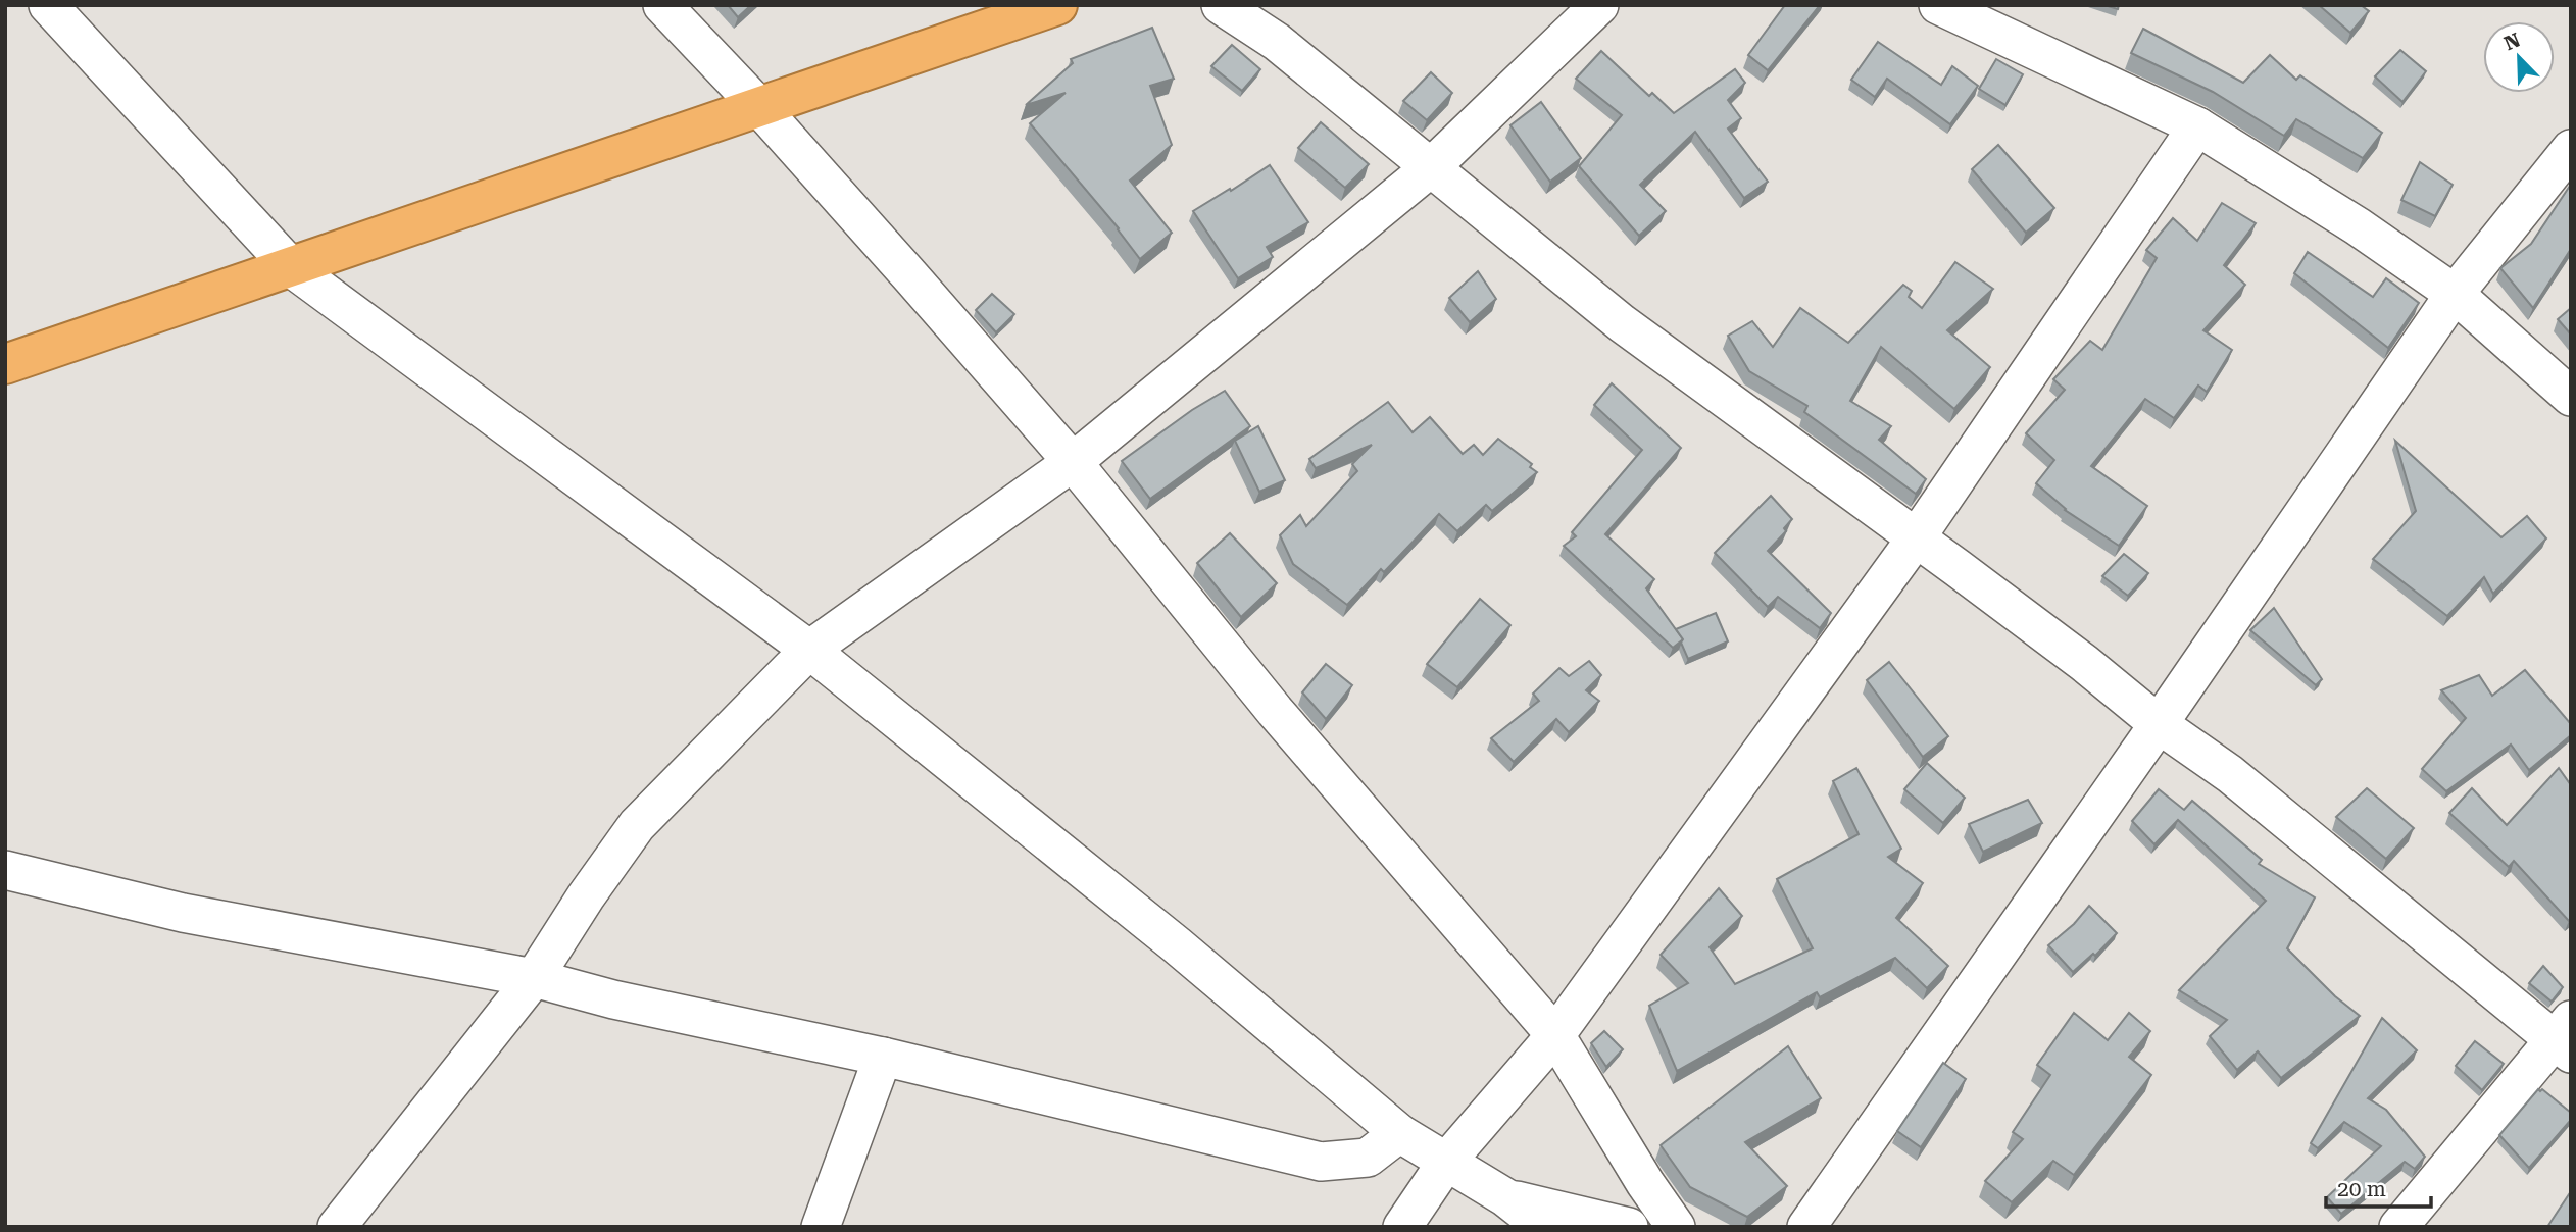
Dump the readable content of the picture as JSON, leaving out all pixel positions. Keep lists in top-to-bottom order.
{
  "scale_bar": "20 m",
  "north": "top left"
}
